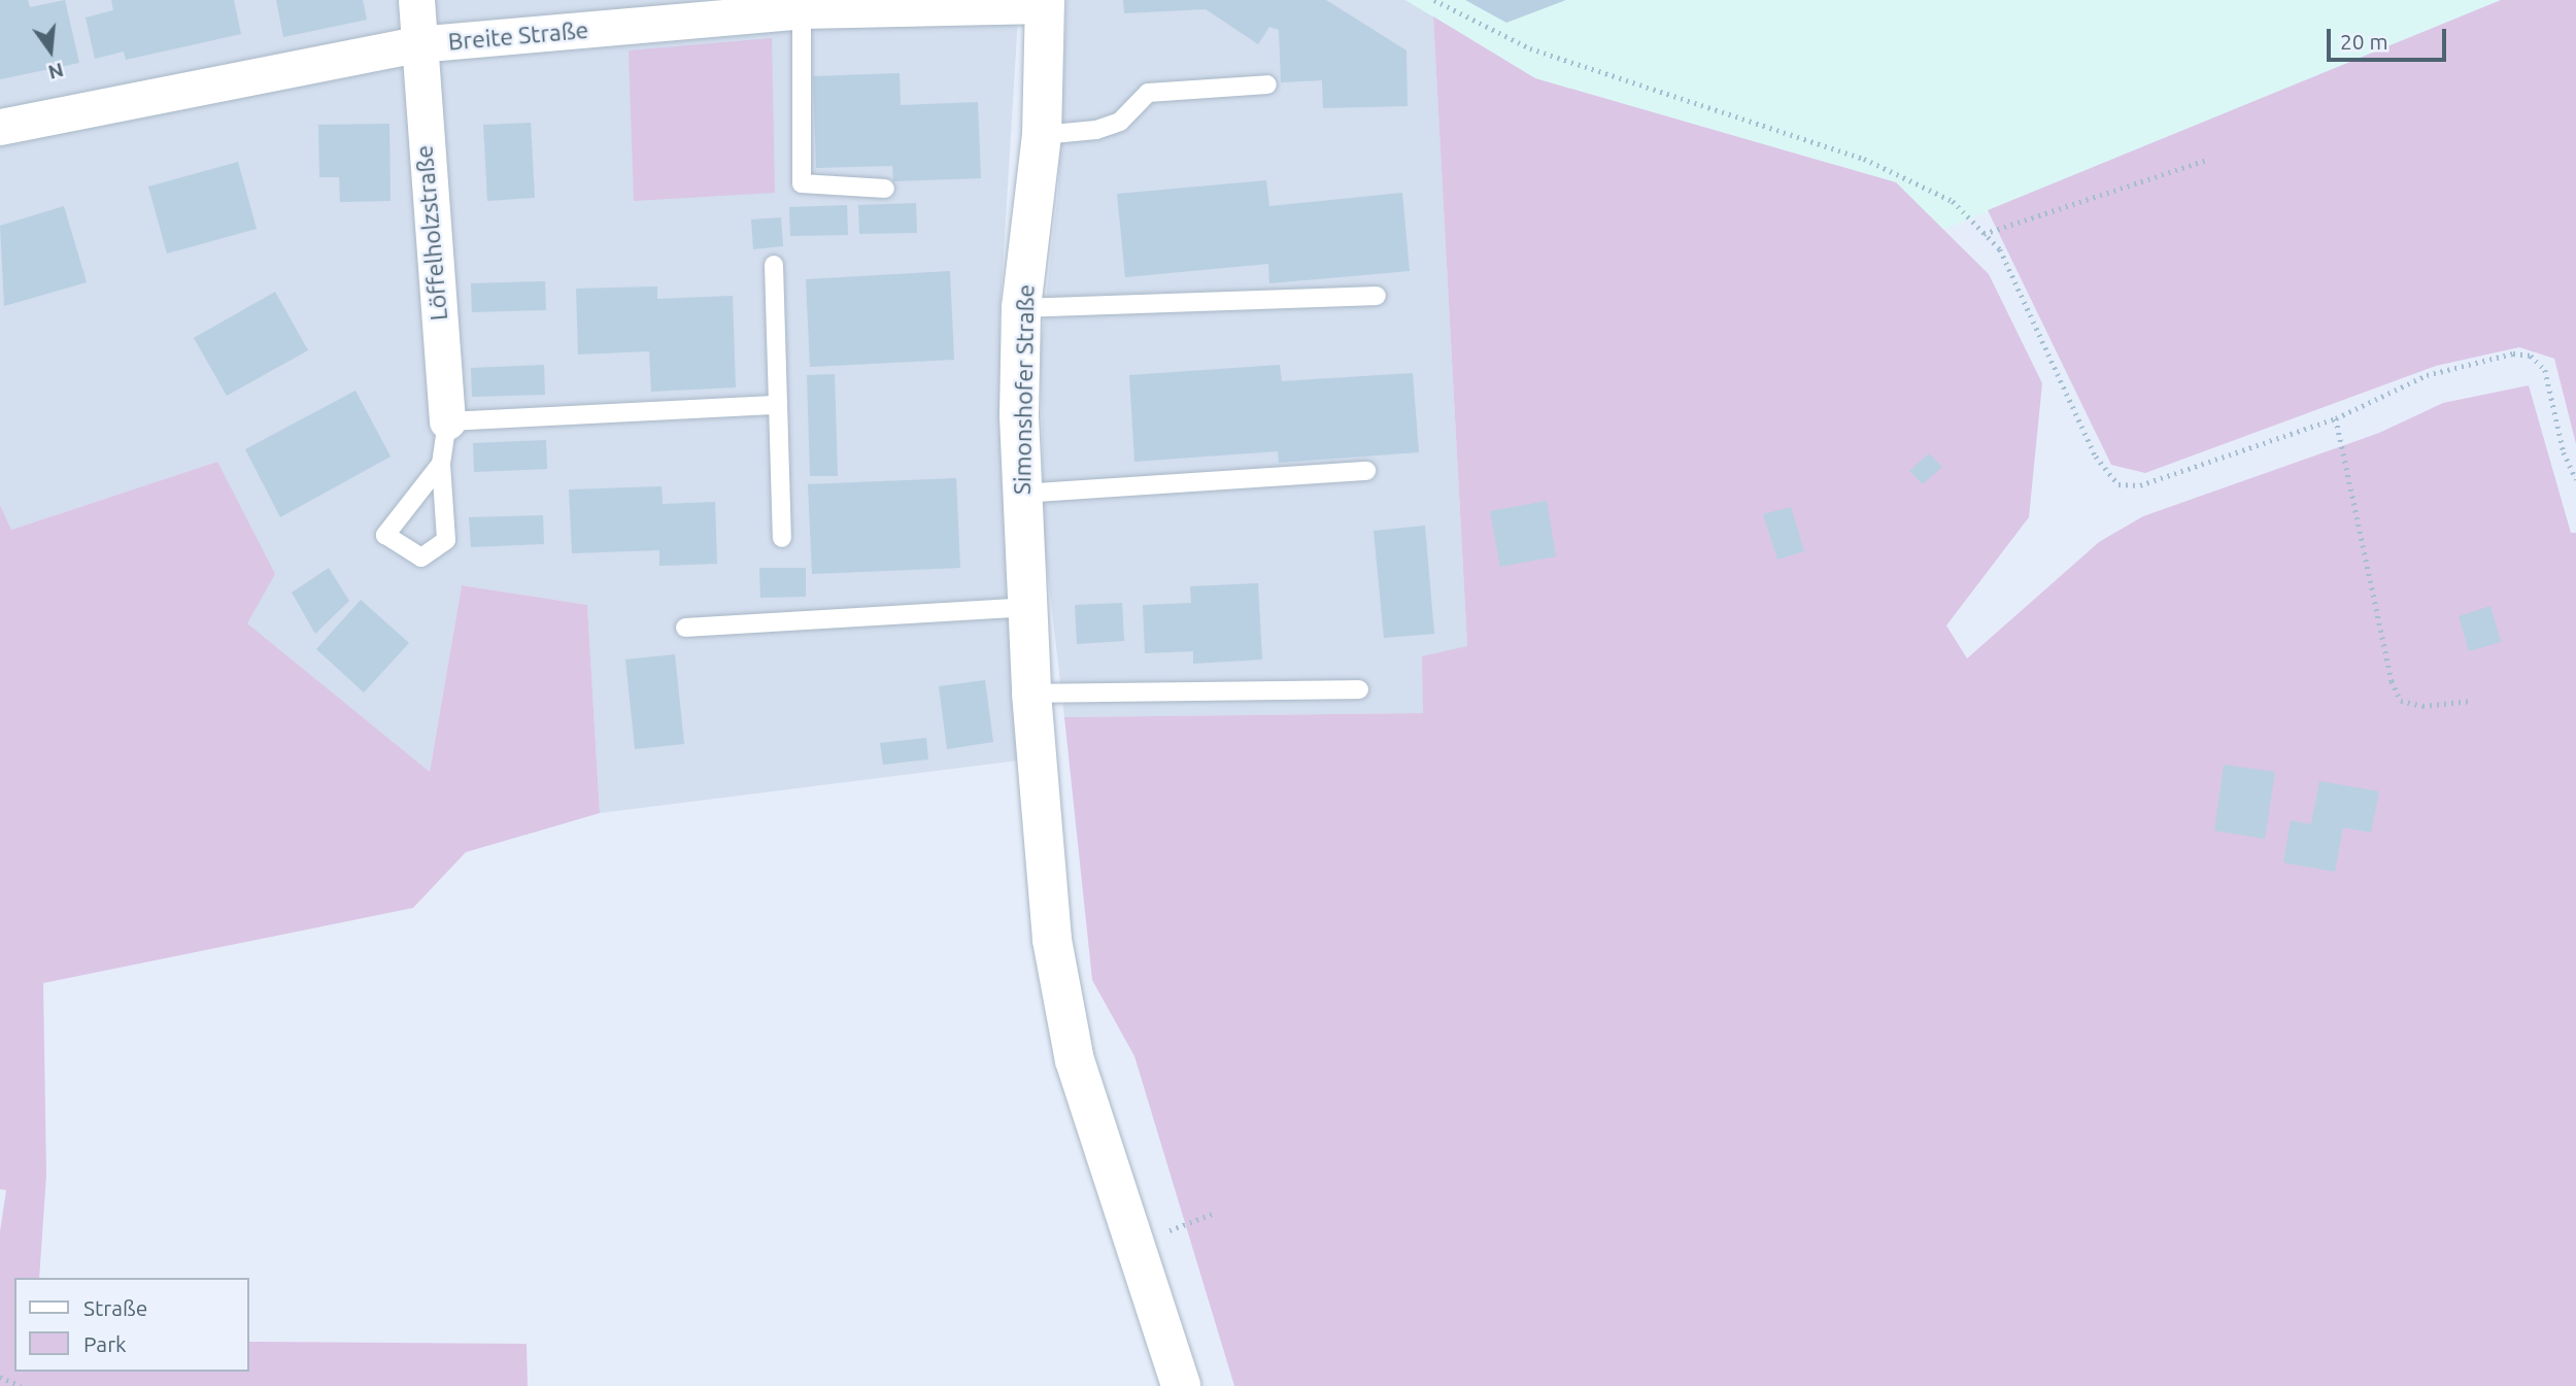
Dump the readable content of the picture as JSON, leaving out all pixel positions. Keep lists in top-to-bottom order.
{
  "streets": {
    "street": ["Breite Straße", "Löffelholzstraße", "Simonshofer Straße"]
  },
  "crossings": [
    ["Breite Straße", "Löffelholzstraße"],
    ["Breite Straße", "Simonshofer Straße"]
  ],
  "legend": ["Straße", "Park"],
  "scale_bar": "20 m",
  "north": "bottom"
}
